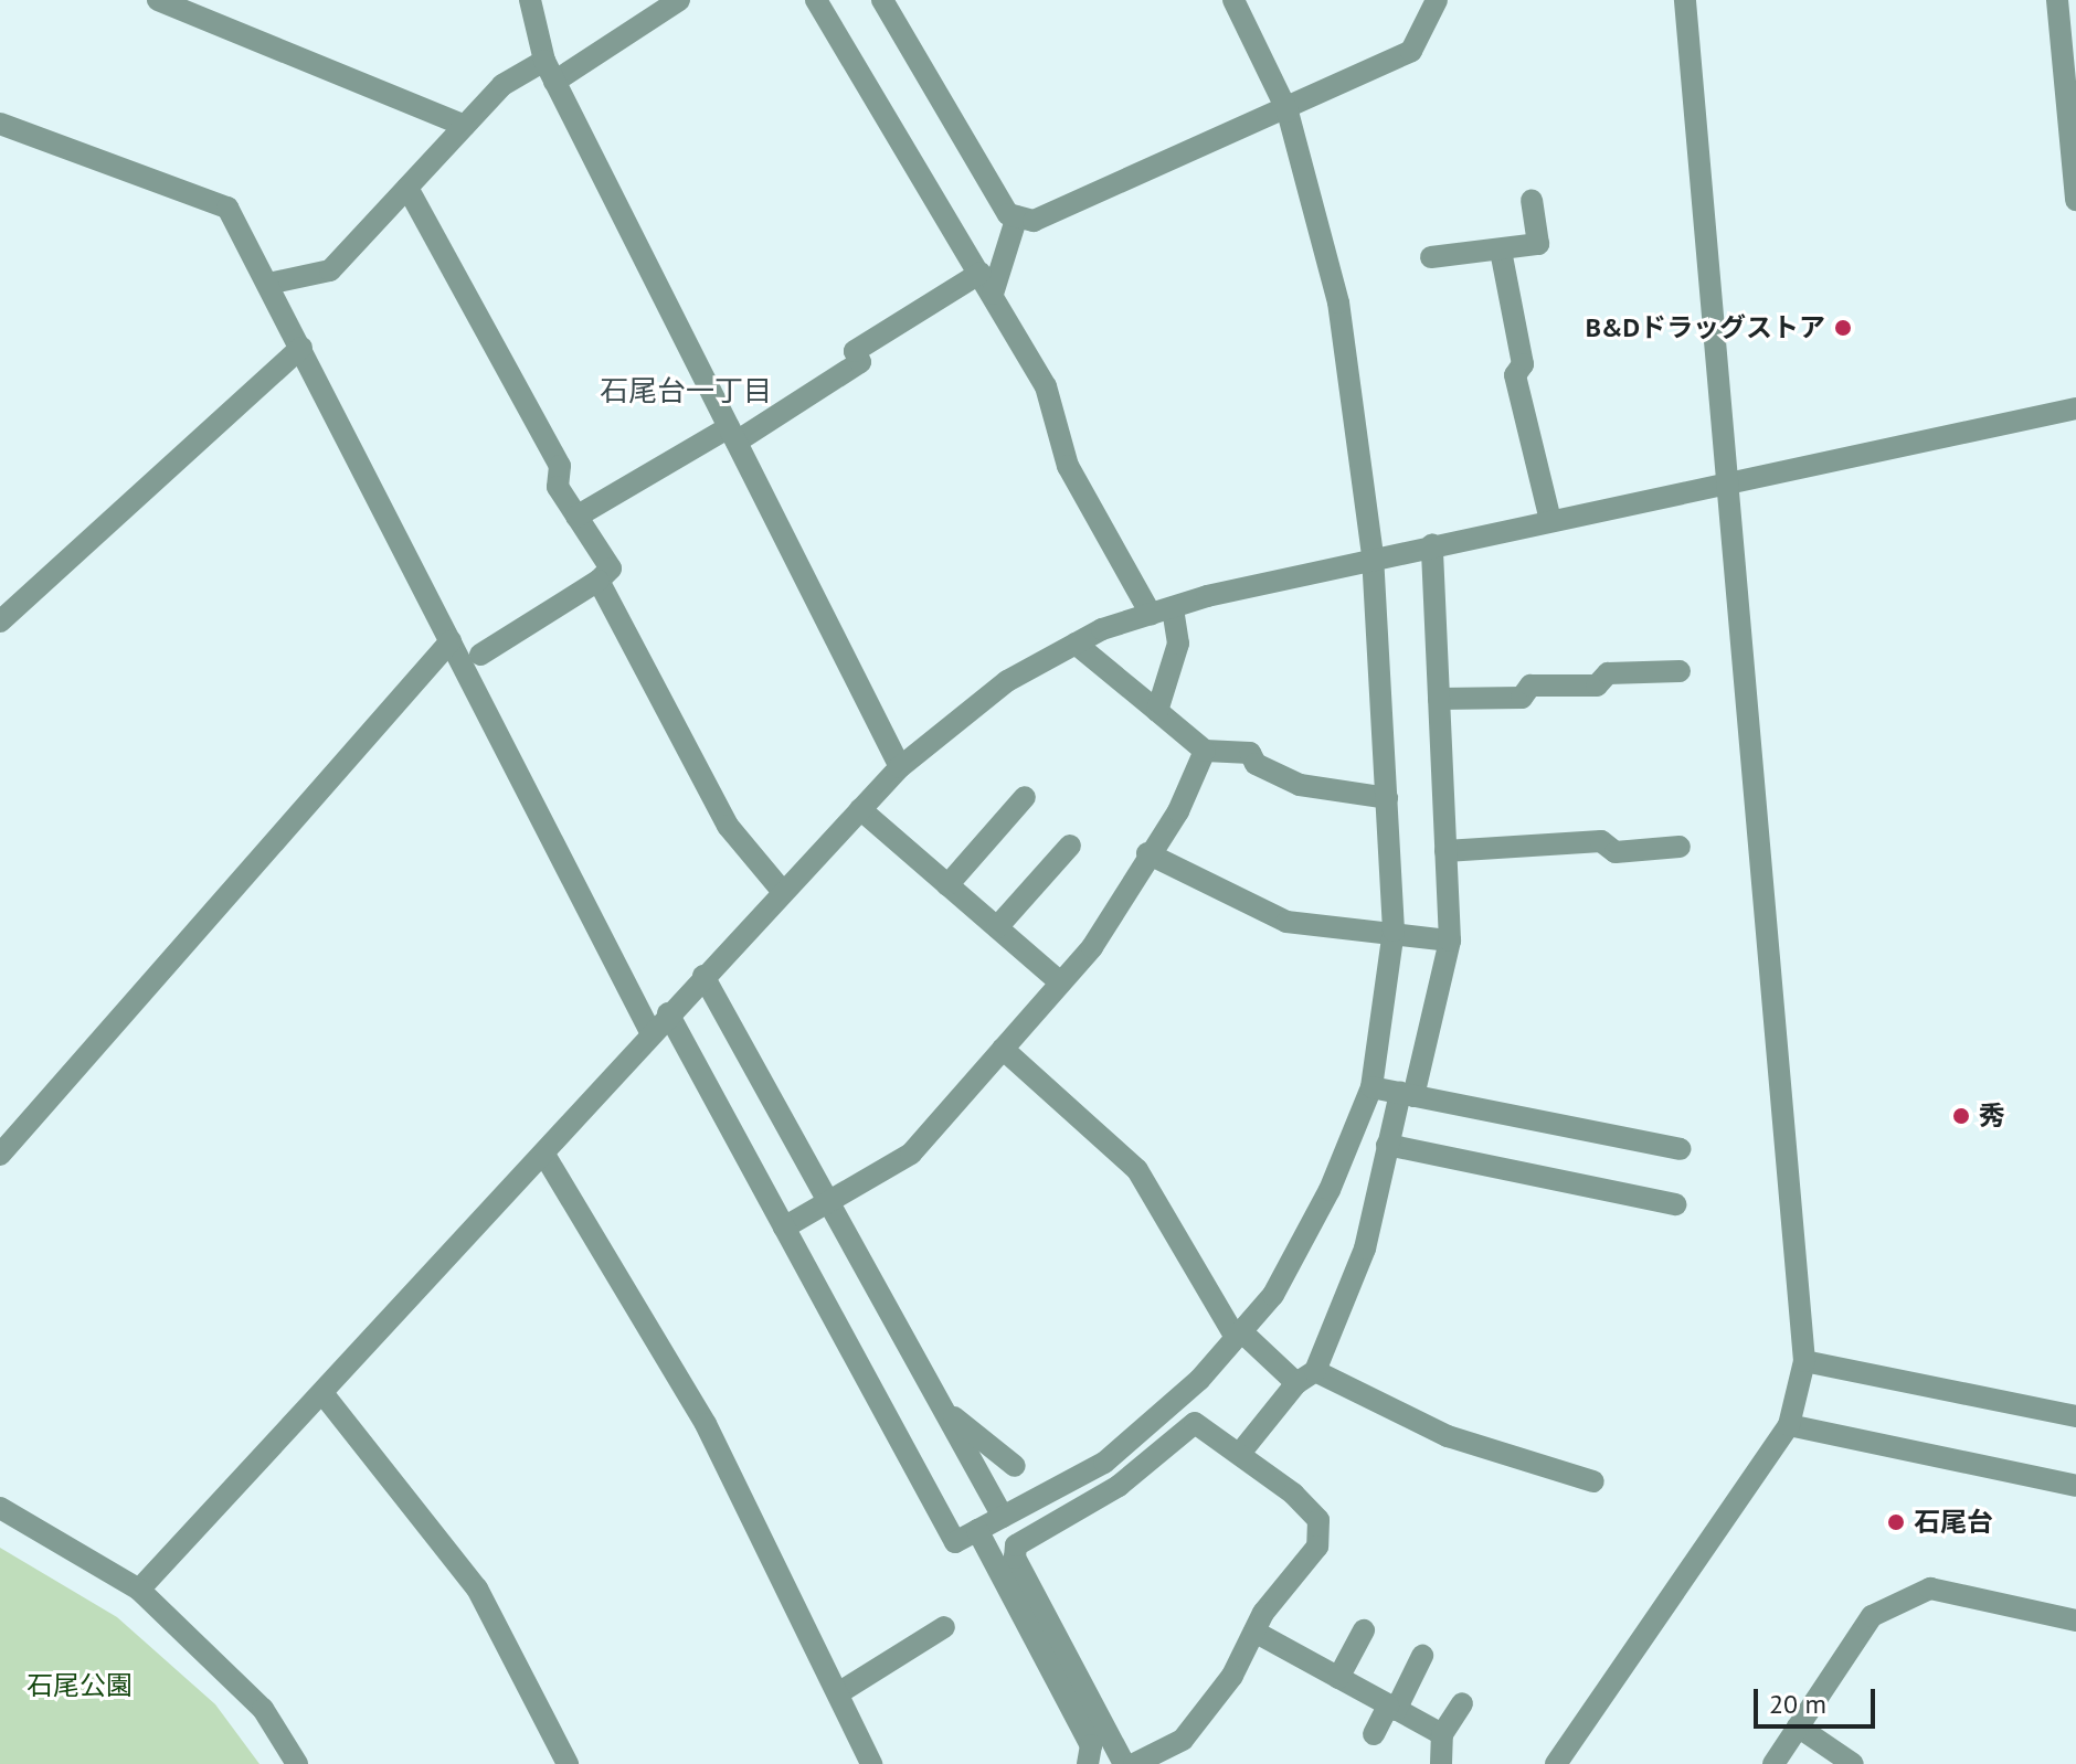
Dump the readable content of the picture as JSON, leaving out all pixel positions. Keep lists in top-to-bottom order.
{
  "districts": ["石尾台一丁目"],
  "parks": ["石尾公園"],
  "places": ["B&Dドラッグストア", "秀", "石尾台"],
  "scale_bar": "20 m"
}
